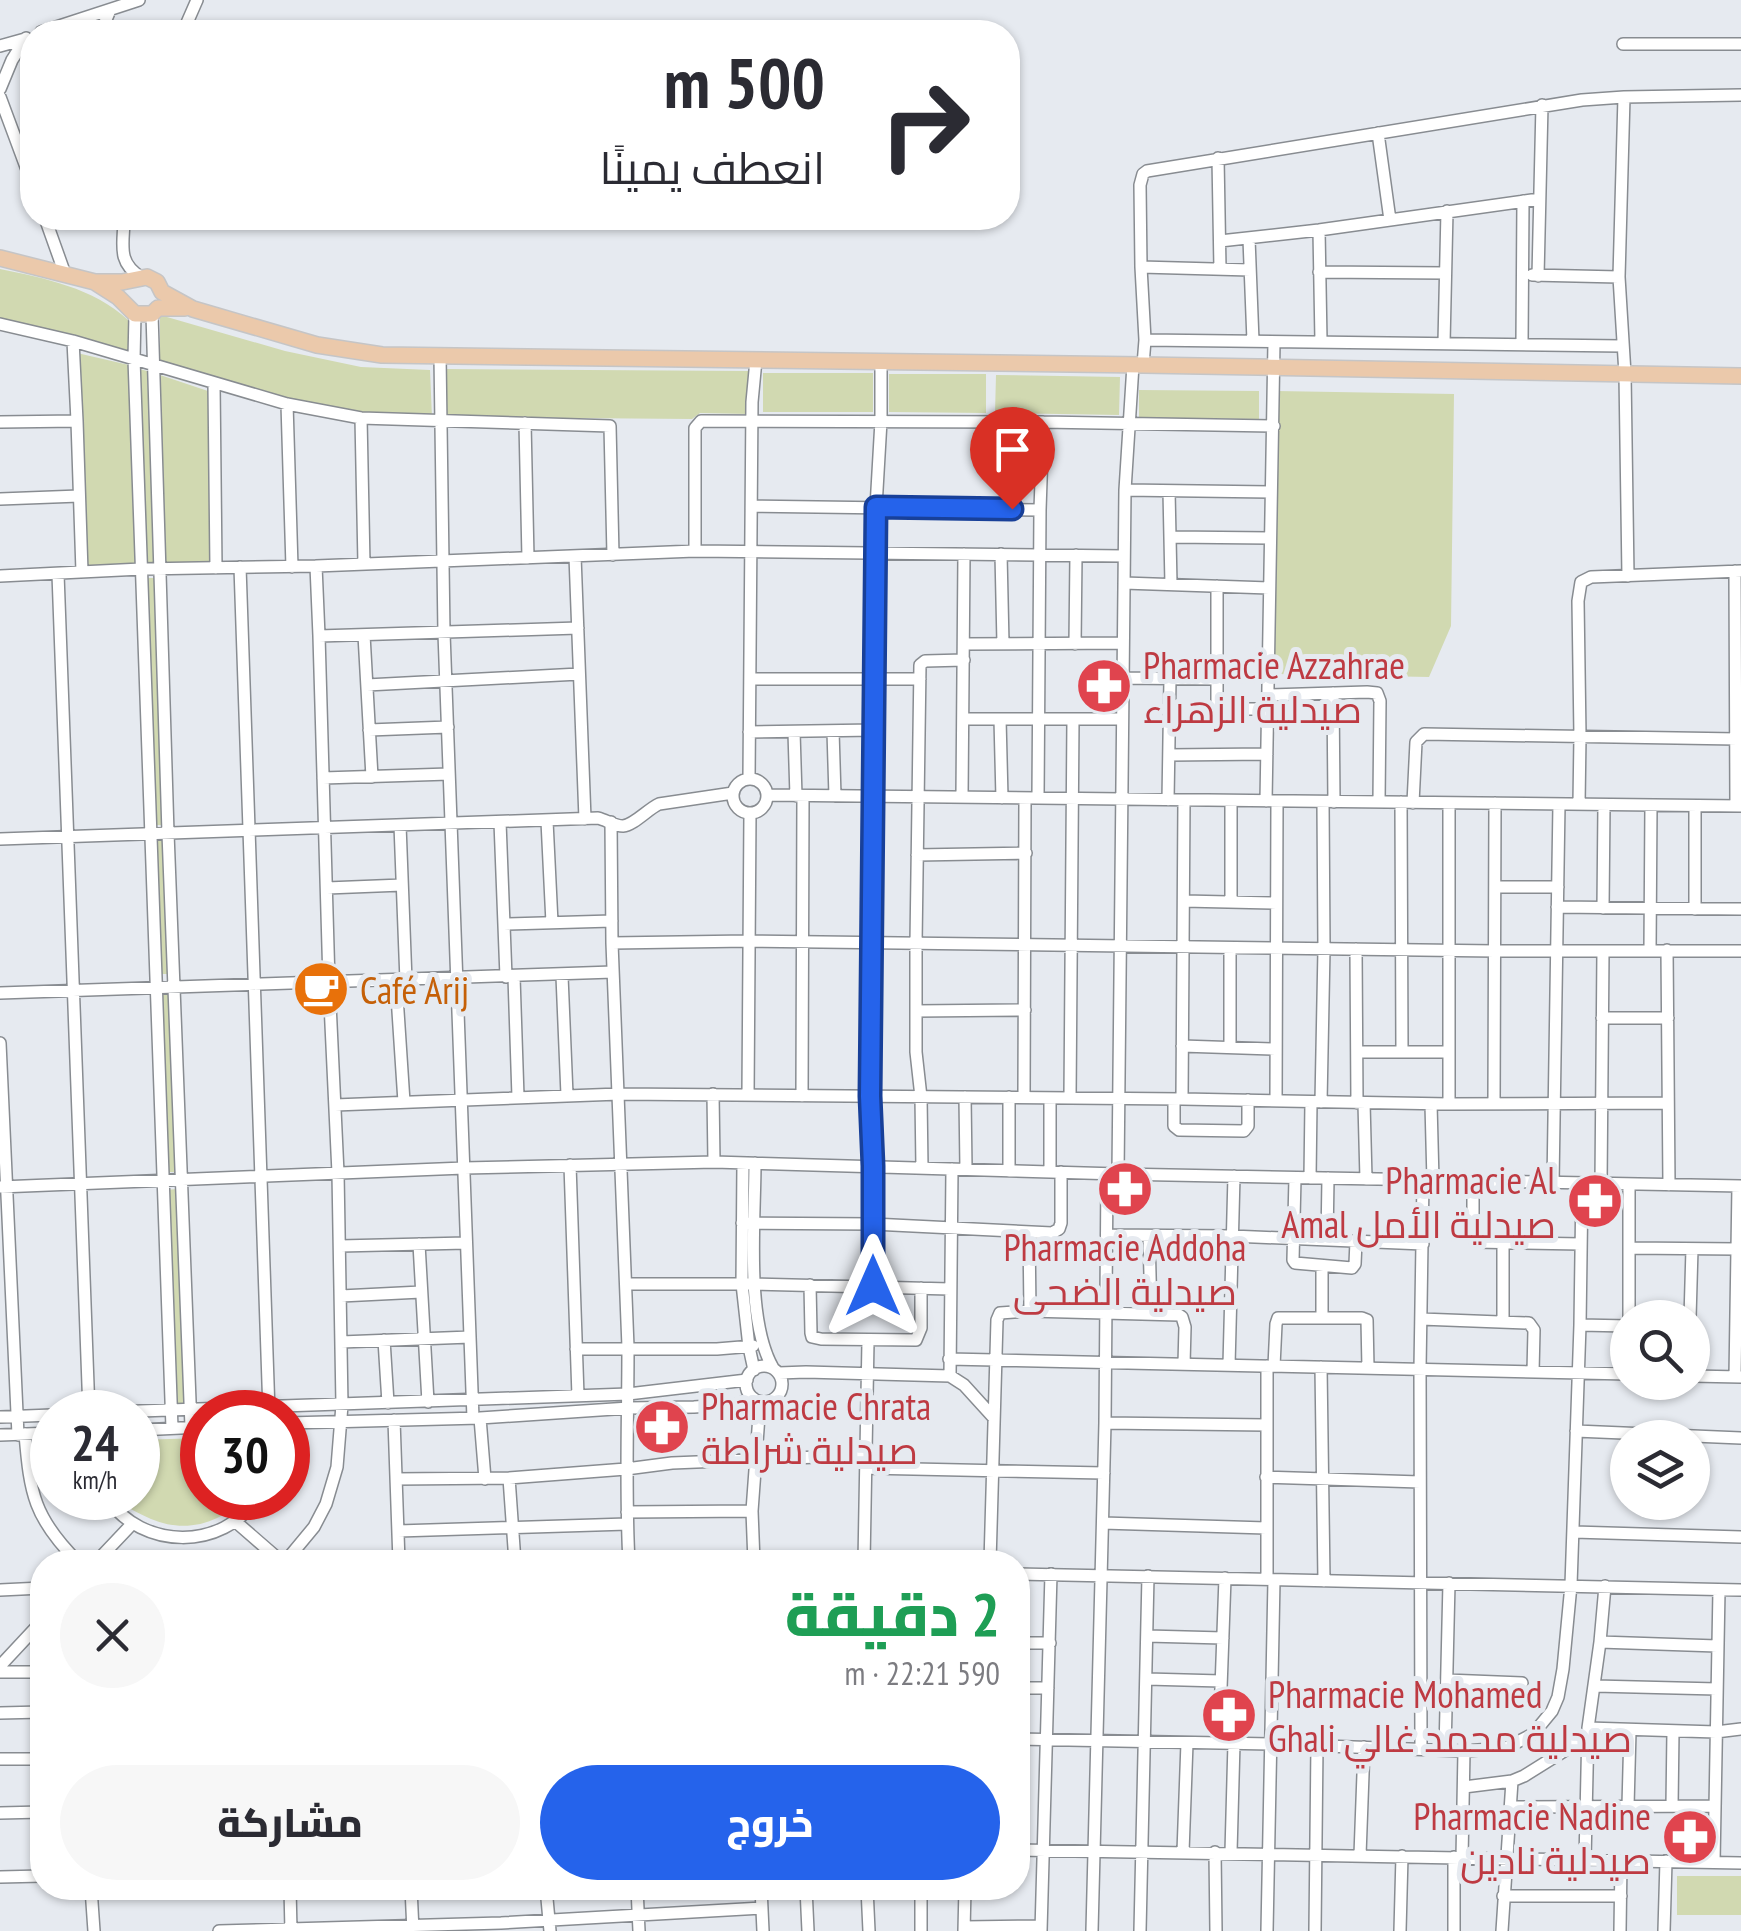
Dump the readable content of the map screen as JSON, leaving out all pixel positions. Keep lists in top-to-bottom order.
{
  "places": {
    "pharmacy": [
      "Pharmacie Azzahrae صيدلية الزهراء",
      "Pharmacie Addoha صيدلية الضحى",
      "Pharmacie Al Amal صيدلية الأمل",
      "Pharmacie Chrata صيدلية شراطة",
      "Pharmacie Mohamed Ghali صيدلية محمد غالي",
      "Pharmacie Nadine صيدلية نادين"
    ],
    "cafe": ["Café Arij"]
  },
  "page": {
    "turn": ["500 m", "انعطف يمينًا"],
    "speed": "24 km/h",
    "limit": "30",
    "heading": ["2 دقيقة", "590 m · 22:21"],
    "buttons": ["خروج", "مشاركة"]
  }
}
